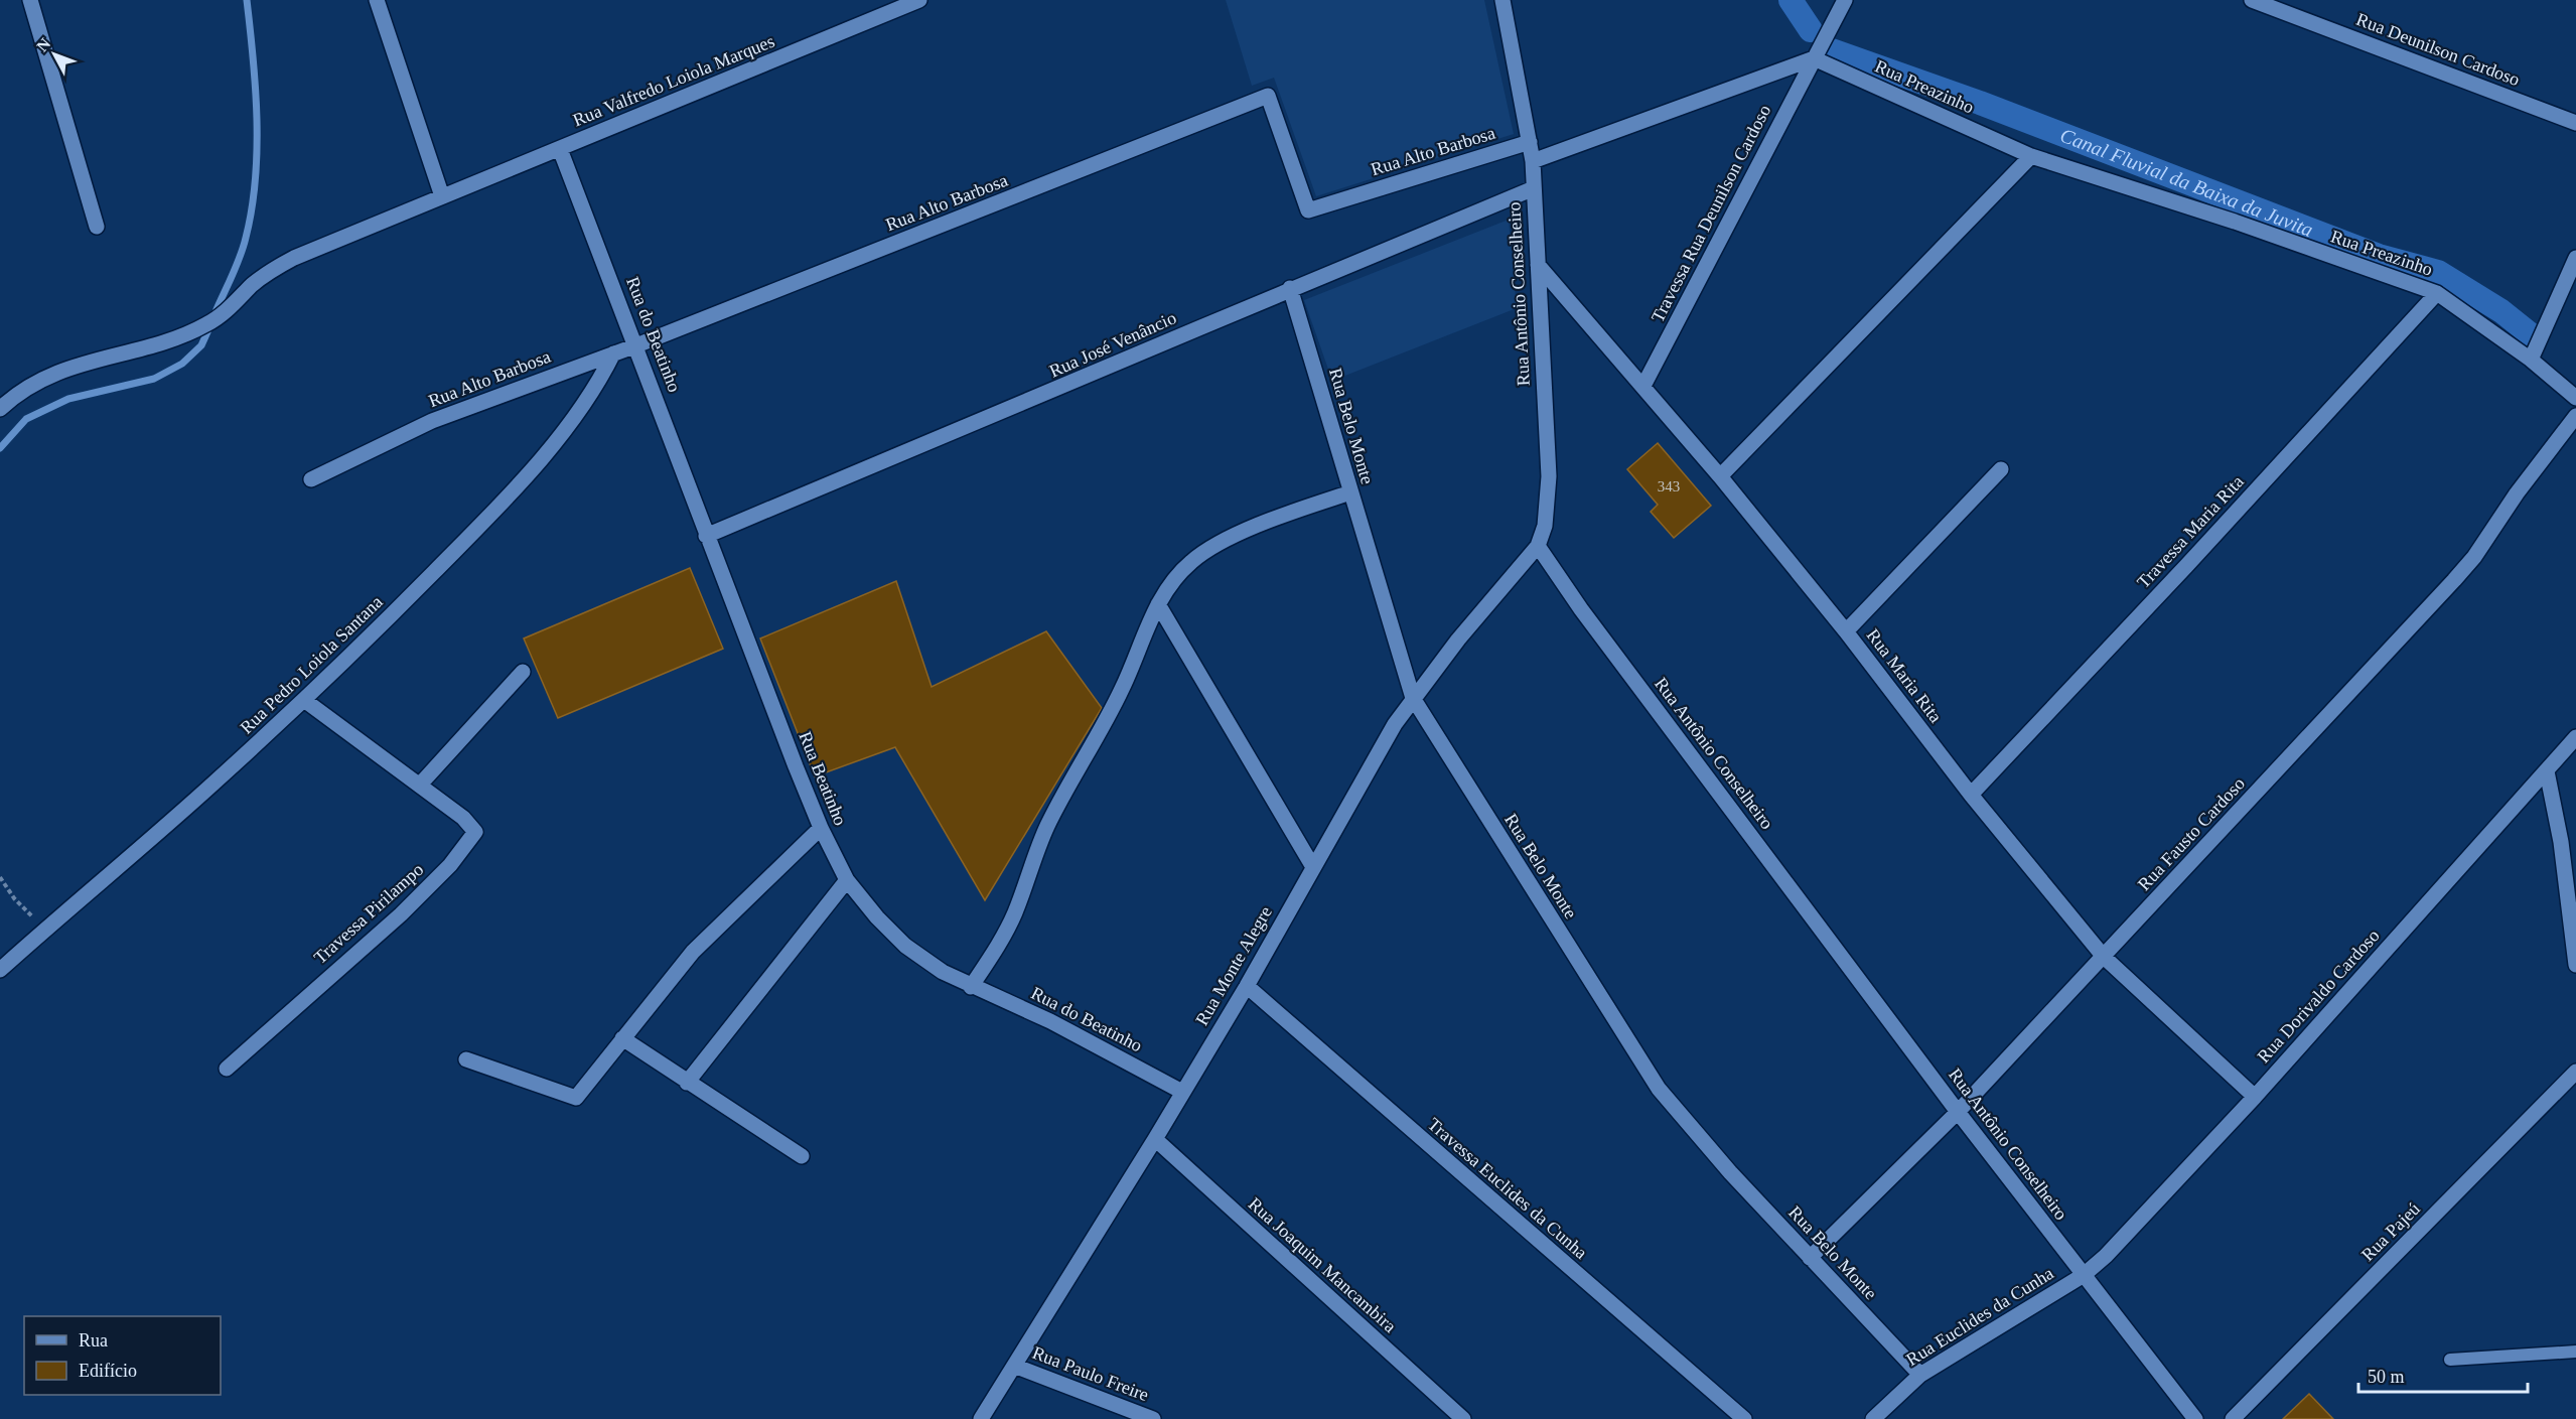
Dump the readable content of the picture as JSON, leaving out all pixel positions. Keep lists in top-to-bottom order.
{
  "streets": {
    "street": [
      "Rua Deunilson Cardoso",
      "Rua Valfredo Loiola Marques",
      "Rua Preazinho",
      "Rua Alto Barbosa",
      "Travessa Rua Deunilson Cardoso",
      "Rua Antônio Conselheiro",
      "Rua do Beatinho",
      "Rua José Venâncio",
      "Rua Belo Monte",
      "Travessa Maria Rita",
      "Rua Pedro Loiola Santana",
      "Rua Maria Rita",
      "Rua Beatinho",
      "Rua Fausto Cardoso",
      "Travessa Pirilampo",
      "Rua Monte Alegre",
      "Rua Dorivaldo Cardoso",
      "Travessa Euclides da Cunha",
      "Rua Pajeú",
      "Rua Joaquim Mancambira",
      "Rua Euclides da Cunha",
      "Rua Paulo Freire"
    ]
  },
  "crossings": [
    ["Rua Valfredo Loiola Marques", "Rua do Beatinho"],
    ["Rua Preazinho", "Travessa Rua Deunilson Cardoso"],
    ["Rua Preazinho", "Travessa Maria Rita"],
    ["Rua Alto Barbosa", "Rua Antônio Conselheiro"],
    ["Rua Alto Barbosa", "Rua do Beatinho"],
    ["Rua Alto Barbosa", "Rua Pedro Loiola Santana"],
    ["Travessa Rua Deunilson Cardoso", "Rua Maria Rita"],
    ["Rua Antônio Conselheiro", "Rua José Venâncio"],
    ["Rua Antônio Conselheiro", "Rua Maria Rita"],
    ["Rua Antônio Conselheiro", "Rua Fausto Cardoso"],
    ["Rua Antônio Conselheiro", "Rua Monte Alegre"],
    ["Rua Antônio Conselheiro", "Rua Dorivaldo Cardoso"],
    ["Rua Antônio Conselheiro", "Rua Euclides da Cunha"],
    ["Rua do Beatinho", "Rua José Venâncio"],
    ["Rua do Beatinho", "Rua Beatinho"],
    ["Rua do Beatinho", "Rua Monte Alegre"],
    ["Rua José Venâncio", "Rua Belo Monte"],
    ["Rua José Venâncio", "Rua Beatinho"],
    ["Rua Belo Monte", "Rua Fausto Cardoso"],
    ["Rua Belo Monte", "Rua Monte Alegre"],
    ["Rua Belo Monte", "Rua Euclides da Cunha"],
    ["Travessa Maria Rita", "Rua Maria Rita"],
    ["Rua Pedro Loiola Santana", "Travessa Pirilampo"],
    ["Rua Maria Rita", "Rua Fausto Cardoso"],
    ["Rua Maria Rita", "Rua Dorivaldo Cardoso"],
    ["Rua Monte Alegre", "Travessa Euclides da Cunha"],
    ["Rua Monte Alegre", "Rua Joaquim Mancambira"],
    ["Rua Monte Alegre", "Rua Paulo Freire"],
    ["Rua Dorivaldo Cardoso", "Rua Euclides da Cunha"]
  ],
  "water": ["Canal Fluvial da Baixa da Juvita"],
  "house_numbers": ["343"],
  "legend": ["Rua", "Edifício"],
  "scale_bar": "50 m",
  "north": "top left"
}
